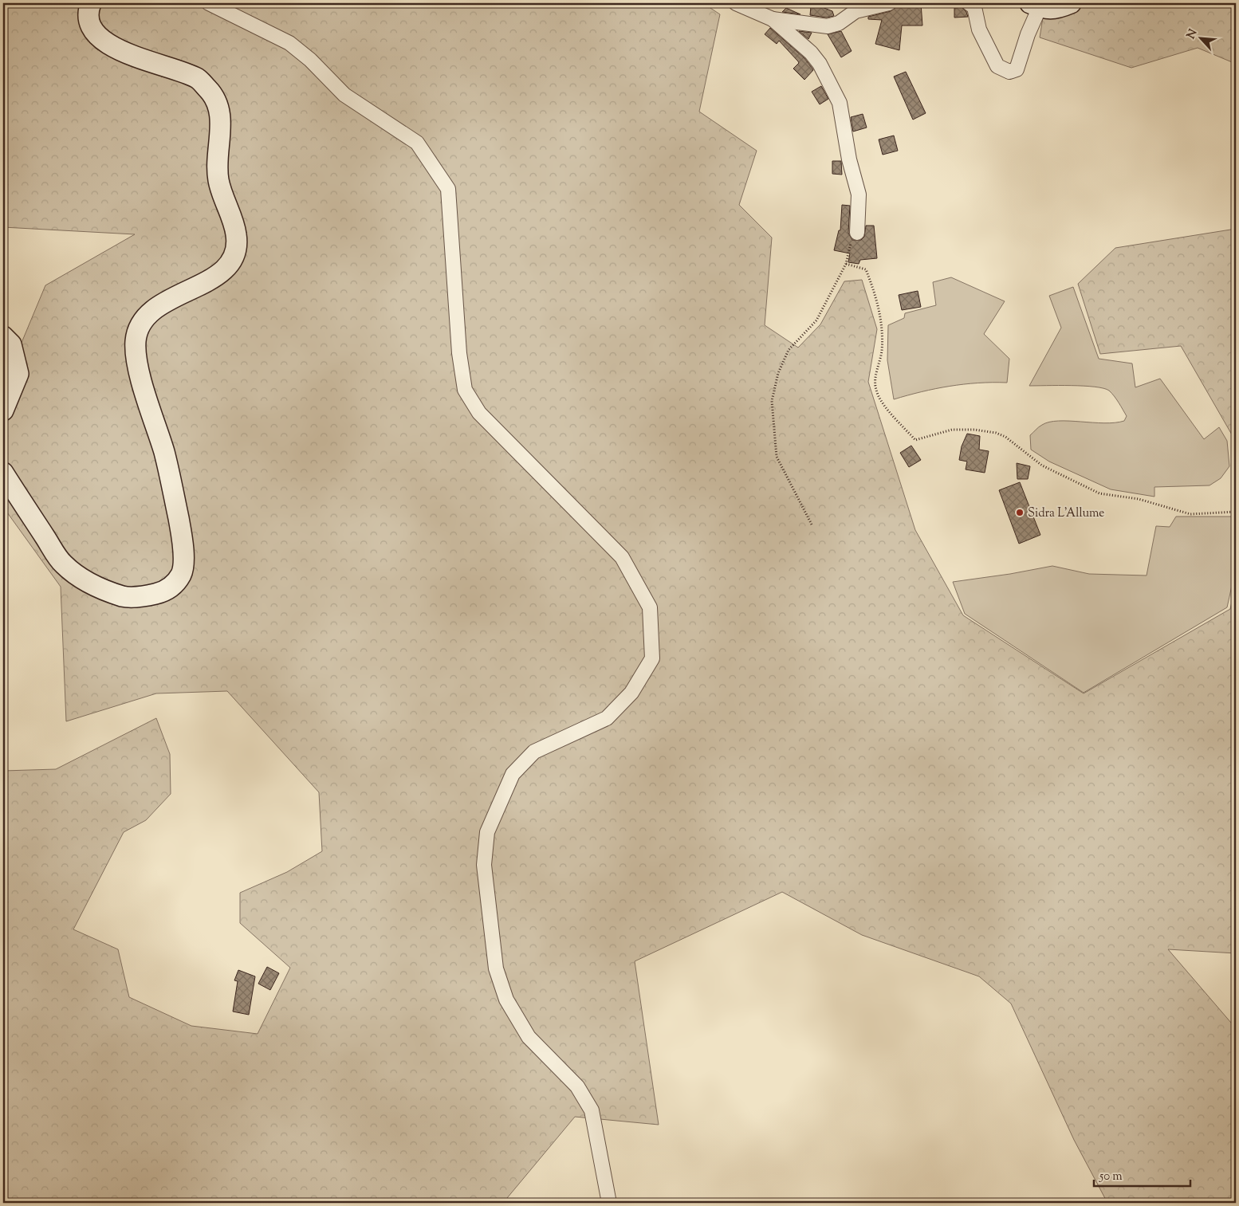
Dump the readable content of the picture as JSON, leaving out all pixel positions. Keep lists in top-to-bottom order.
{
  "places": ["Sidra L'Allume"],
  "scale_bar": "50 m",
  "north": "top left"
}
